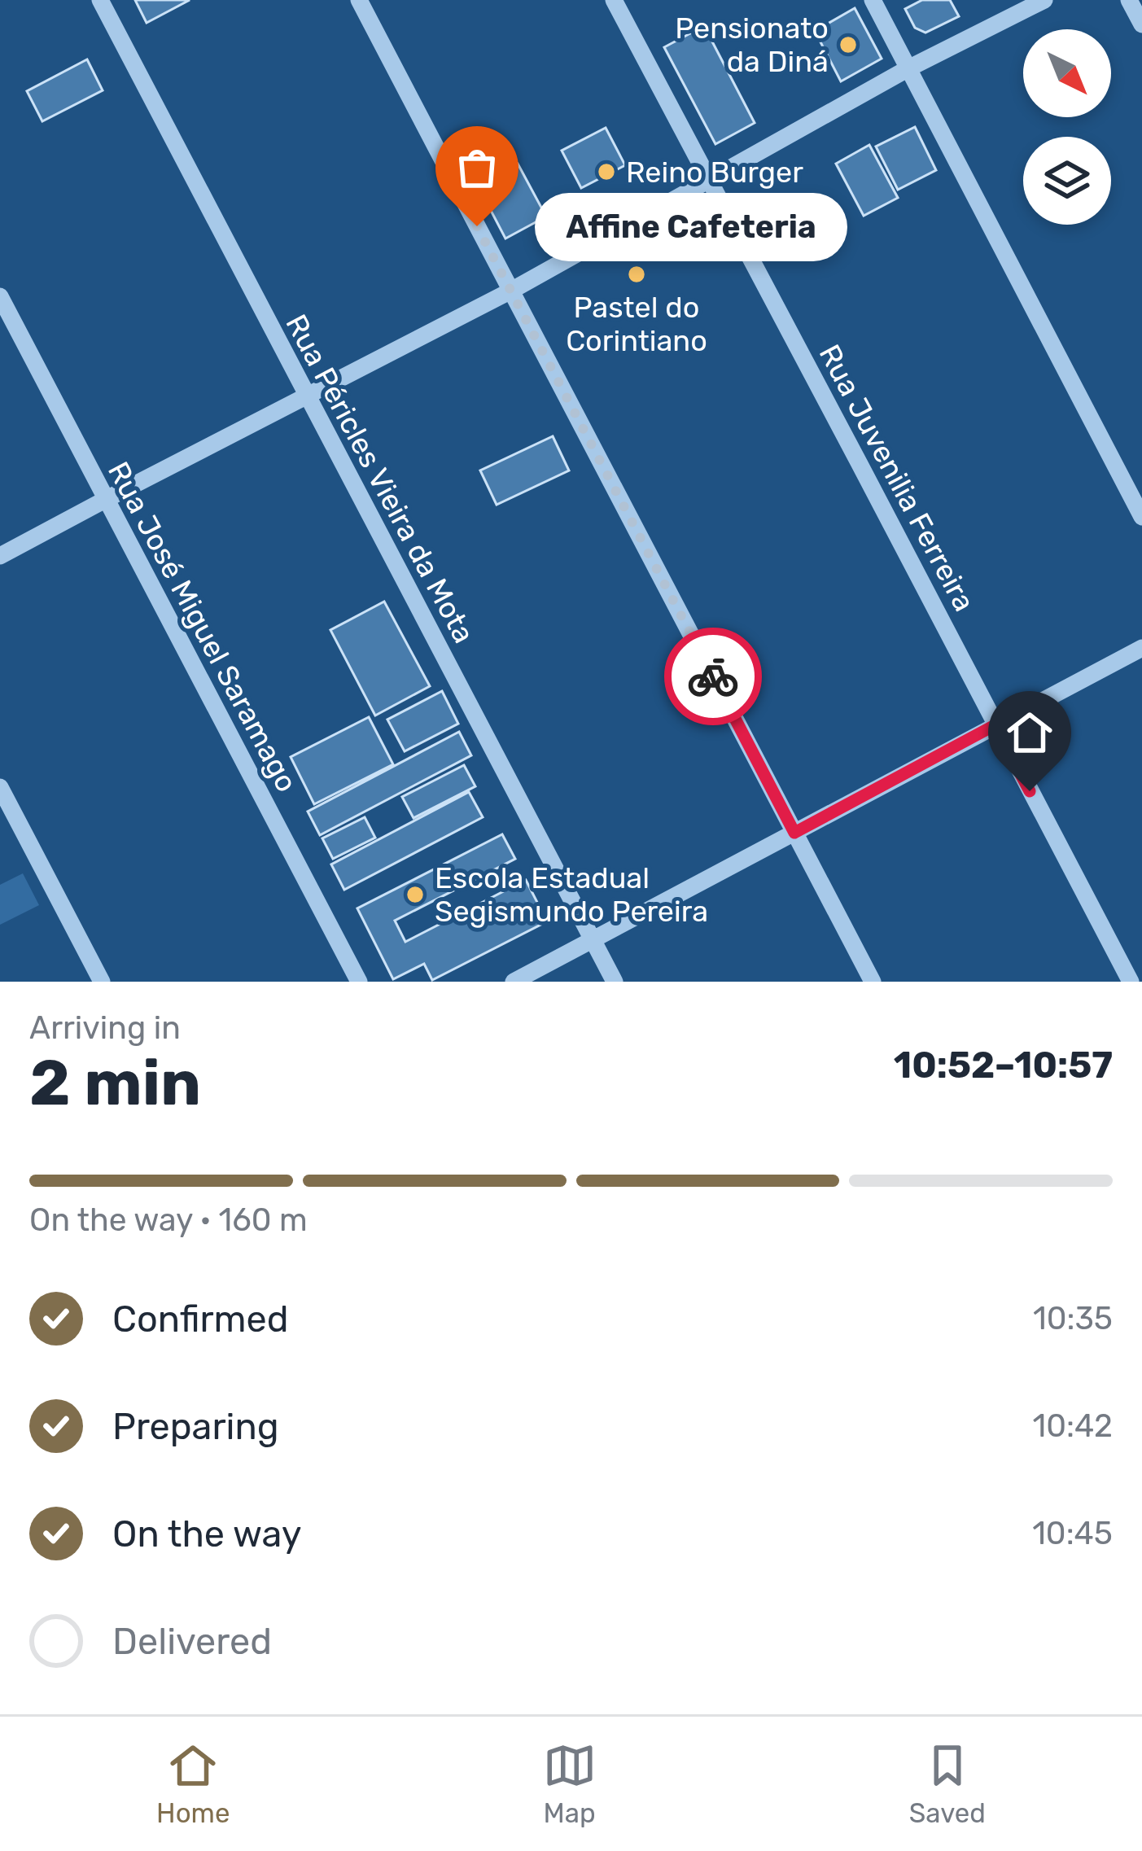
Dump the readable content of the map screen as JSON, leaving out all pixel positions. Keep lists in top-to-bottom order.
{
  "streets": {
    "street": ["Rua Juvenilia Ferreira", "Rua Péricles Vieira da Mota", "Rua José Miguel Saramago"]
  },
  "places": [
    "Pensionato da Diná",
    "Reino Burger",
    "Affine Cafeteria",
    "Pastel do Corintiano",
    "Escola Estadual Segismundo Pereira"
  ],
  "north": "bottom right",
  "page": {
    "bubble": "Affine Cafeteria",
    "heading": ["2 min", "Arriving in", "10:52–10:57"],
    "bar": "On the way · 160 m",
    "list": [
      ["Confirmed", "10:35"],
      ["Preparing", "10:42"],
      ["On the way", "10:45"],
      "Delivered"
    ],
    "tabs": ["Home", "Map", "Saved"]
  }
}
